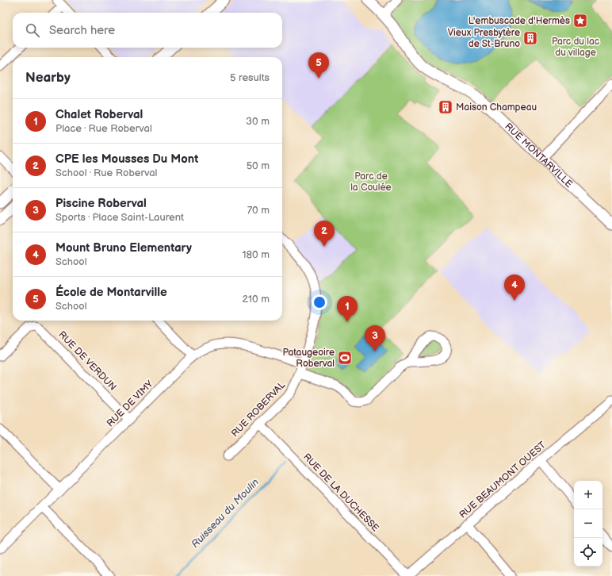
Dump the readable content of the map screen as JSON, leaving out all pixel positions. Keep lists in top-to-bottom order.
{
  "streets": {
    "street": [
      "RUE MONTARVILLE",
      "RUE DE VERDUN",
      "RUE DE VIMY",
      "RUE ROBERVAL",
      "RUE BEAUMONT OUEST",
      "RUE DE LA DUCHESSE"
    ]
  },
  "crossings": [
    ["RUE DE VERDUN", "RUE DE VIMY"],
    ["RUE DE VIMY", "RUE ROBERVAL"],
    ["RUE ROBERVAL", "RUE DE LA DUCHESSE"],
    ["RUE BEAUMONT OUEST", "RUE DE LA DUCHESSE"]
  ],
  "water": ["Ruisseau du Moulin"],
  "parks": ["Parc du lac du village", "Parc de la Coulée"],
  "places": {
    "place": ["L'embuscade d'Hermès"],
    "building": ["Vieux Presbytère de St-Bruno", "Maison Champeau"],
    "sports": ["Pataugeoire Roberval"]
  },
  "page": {
    "search": "Search here",
    "pins": [
      "5",
      "2",
      "4",
      "1",
      "3"
    ],
    "heading": ["Nearby", "5 results"],
    "list": [
      {
        "mark": "1",
        "name": "Chalet Roberval",
        "note": "Place · Rue Roberval",
        "value": "30 m"
      },
      {
        "mark": "2",
        "name": "CPE les Mousses Du Mont",
        "note": "School · Rue Roberval",
        "value": "50 m"
      },
      {
        "mark": "3",
        "name": "Piscine Roberval",
        "note": "Sports · Place Saint-Laurent",
        "value": "70 m"
      },
      {
        "mark": "4",
        "name": "Mount Bruno Elementary",
        "note": "School",
        "value": "180 m"
      },
      {
        "mark": "5",
        "name": "École de Montarville",
        "note": "School",
        "value": "210 m"
      }
    ],
    "map_buttons": ["+", "−"]
  }
}
